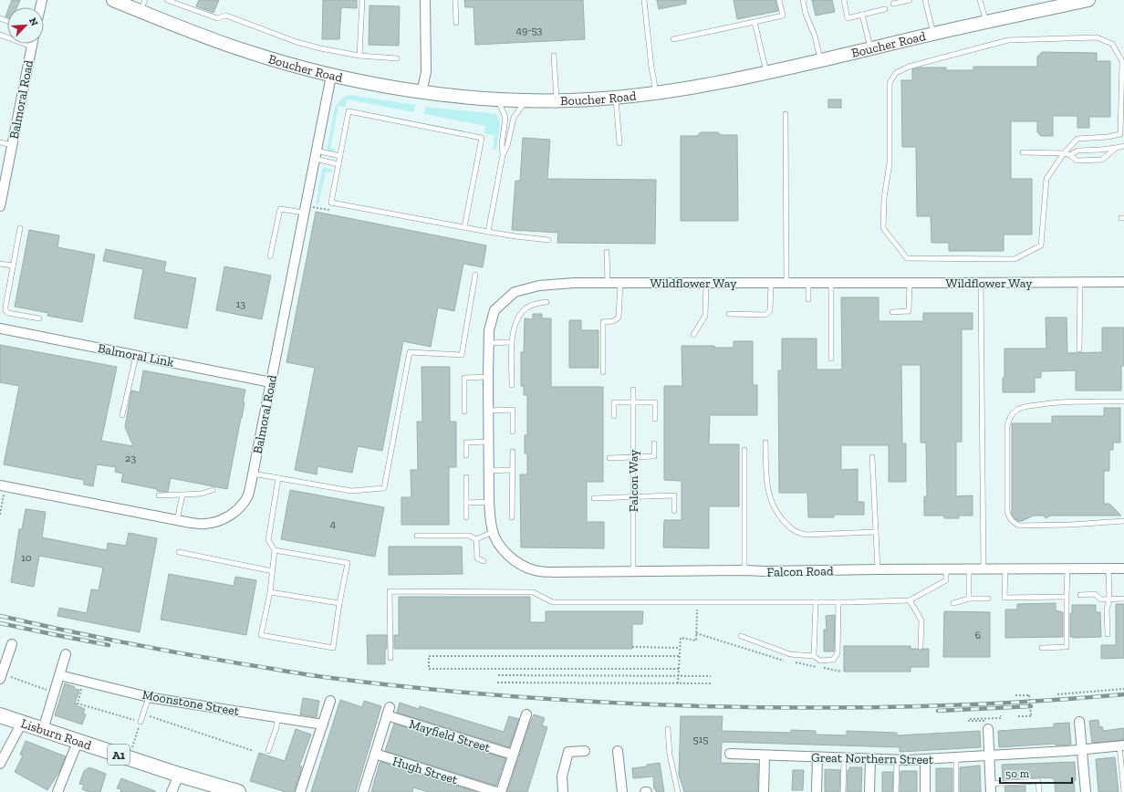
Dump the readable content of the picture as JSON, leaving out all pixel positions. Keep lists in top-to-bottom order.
{
  "streets": {
    "main road": ["Lisburn Road", "A1"],
    "street": [
      "Boucher Road",
      "Balmoral Road",
      "Wildflower Way",
      "Balmoral Link",
      "Falcon Road",
      "Moonstone Street",
      "Mayfield Street",
      "Great Northern Street",
      "Hugh Street"
    ],
    "lane": ["Falcon Way"]
  },
  "crossings": [
    ["Boucher Road", "Balmoral Road"],
    ["Balmoral Road", "Balmoral Link"],
    ["Wildflower Way", "Falcon Road"],
    ["Falcon Way", "Falcon Road"],
    ["Mayfield Street", "Hugh Street"]
  ],
  "house_numbers": [
    "49-53",
    "13",
    "23",
    "4",
    "10",
    "6",
    "515"
  ],
  "scale_bar": "50 m",
  "north": "top right"
}
